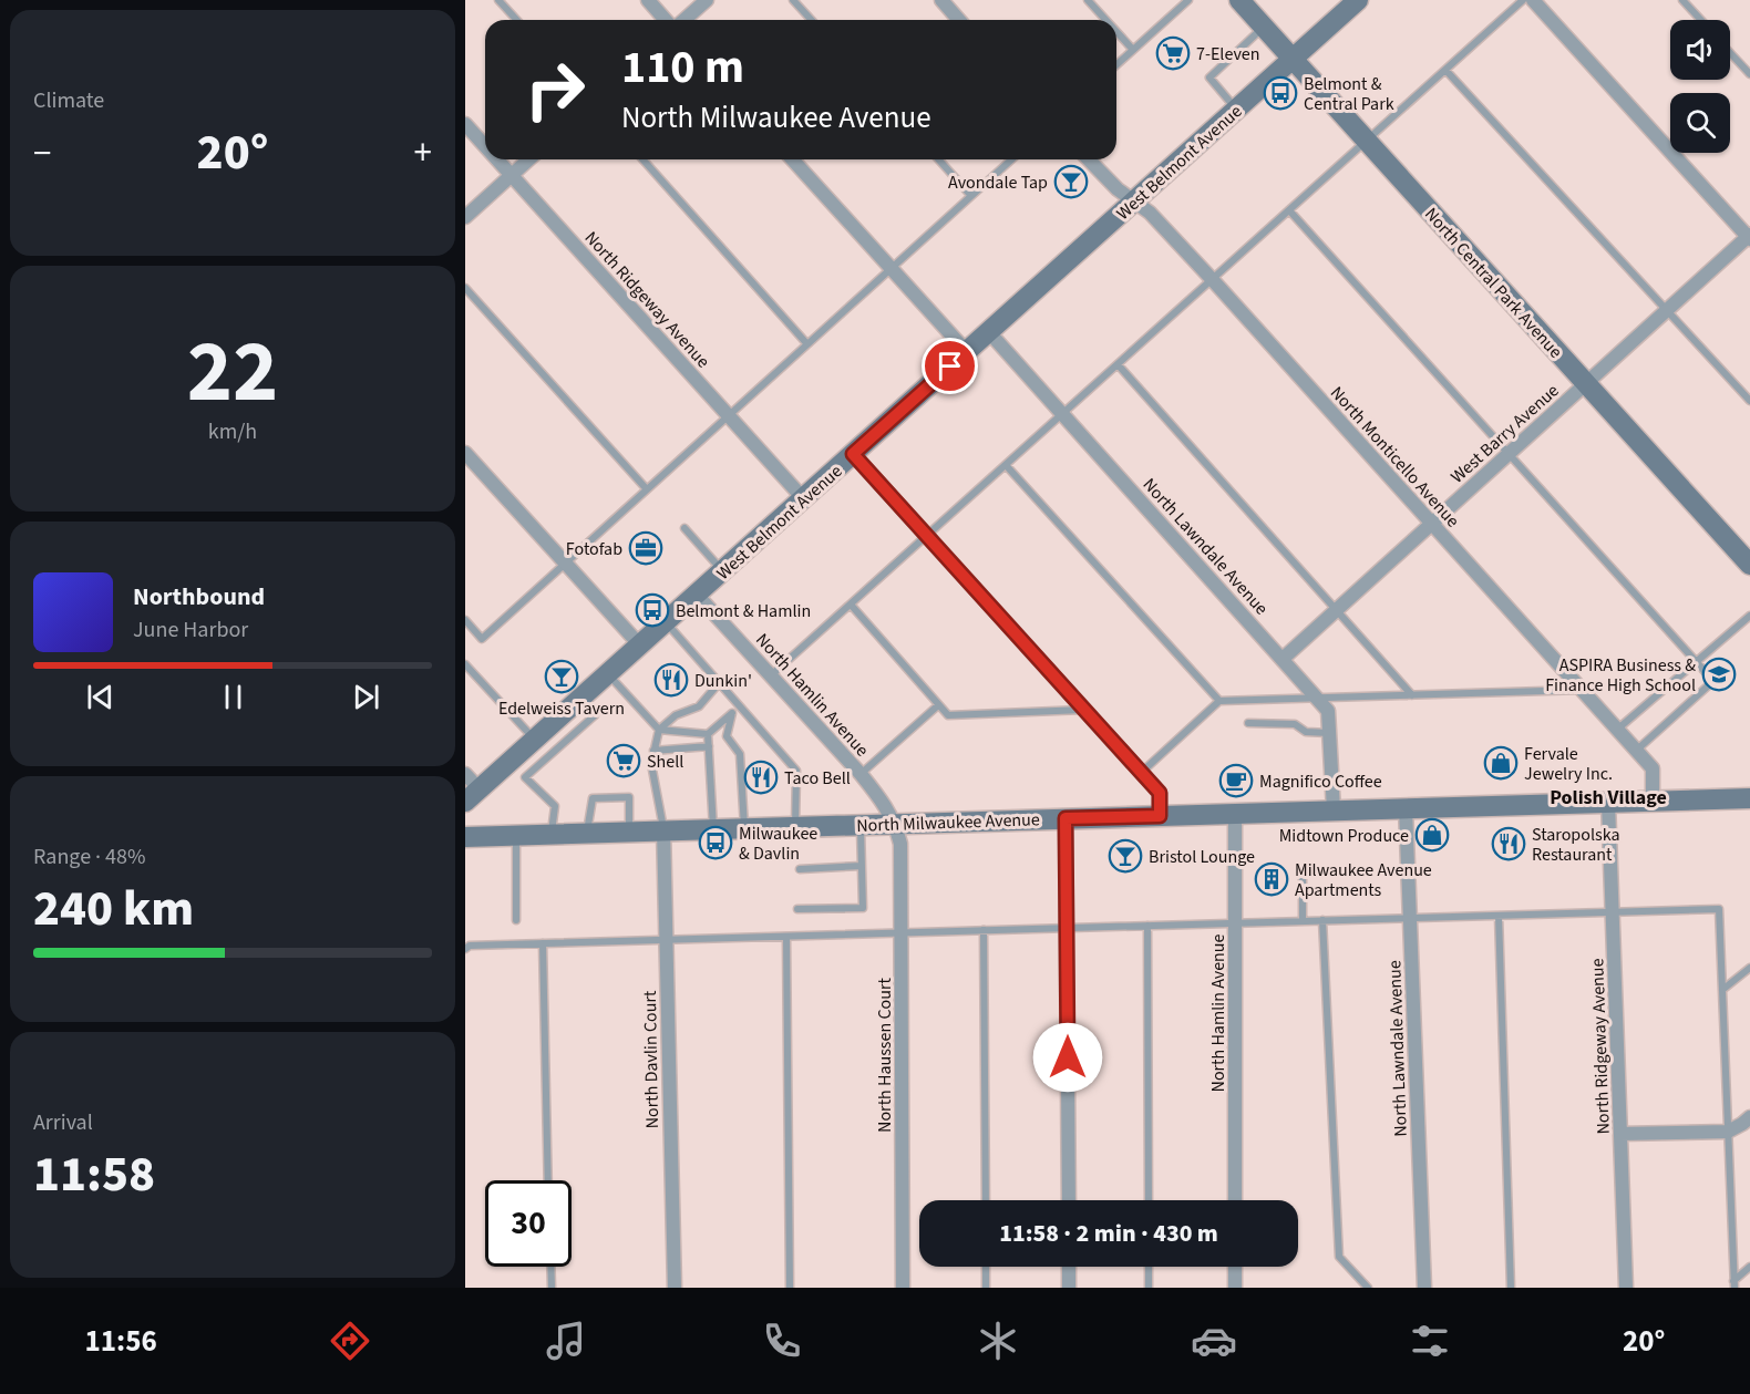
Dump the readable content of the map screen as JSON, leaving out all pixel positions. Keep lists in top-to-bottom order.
{
  "streets": {
    "main road": ["West Belmont Avenue", "North Central Park Avenue", "North Milwaukee Avenue"],
    "street": [
      "North Ridgeway Avenue",
      "West Barry Avenue",
      "North Monticello Avenue",
      "North Lawndale Avenue",
      "North Hamlin Avenue",
      "North Haussen Court",
      "North Davlin Court"
    ]
  },
  "crossings": [
    ["West Belmont Avenue", "North Central Park Avenue"],
    ["West Belmont Avenue", "North Ridgeway Avenue"],
    ["West Belmont Avenue", "North Monticello Avenue"],
    ["West Belmont Avenue", "North Lawndale Avenue"],
    ["West Belmont Avenue", "North Hamlin Avenue"],
    ["North Central Park Avenue", "West Barry Avenue"],
    ["North Ridgeway Avenue", "North Milwaukee Avenue"],
    ["West Barry Avenue", "North Monticello Avenue"],
    ["West Barry Avenue", "North Lawndale Avenue"],
    ["North Monticello Avenue", "North Milwaukee Avenue"],
    ["North Lawndale Avenue", "North Milwaukee Avenue"],
    ["North Hamlin Avenue", "North Milwaukee Avenue"],
    ["North Hamlin Avenue", "North Haussen Court"],
    ["North Milwaukee Avenue", "North Haussen Court"],
    ["North Milwaukee Avenue", "North Davlin Court"]
  ],
  "districts": ["Polish Village"],
  "places": {
    "supermarket": ["7-Eleven", "Shell"],
    "bus stop": ["Belmont & Central Park", "Belmont & Hamlin", "Milwaukee & Davlin"],
    "bar": ["Avondale Tap", "Edelweiss Tavern", "Bristol Lounge"],
    "office": ["Fotofab"],
    "school or university": ["ASPIRA Business & Finance High School"],
    "restaurant": ["Dunkin'", "Taco Bell", "Staropolska Restaurant"],
    "shop": ["Fervale Jewelry Inc.", "Midtown Produce"],
    "cafe": ["Magnifico Coffee"],
    "building": ["Milwaukee Avenue Apartments"]
  },
  "page": {
    "tile": [
      "Climate",
      ["22", "km/h"],
      ["Range · 48%", "240 km"],
      ["Arrival", "11:58"]
    ],
    "turn": ["110 m", "North Milwaukee Avenue"],
    "heat": ["−", "20°", "+"],
    "song": ["Northbound", "June Harbor"],
    "limit": "30",
    "trip": "11:58 · 2 min · 430 m",
    "tabs": ["11:56", "20°"]
  }
}
